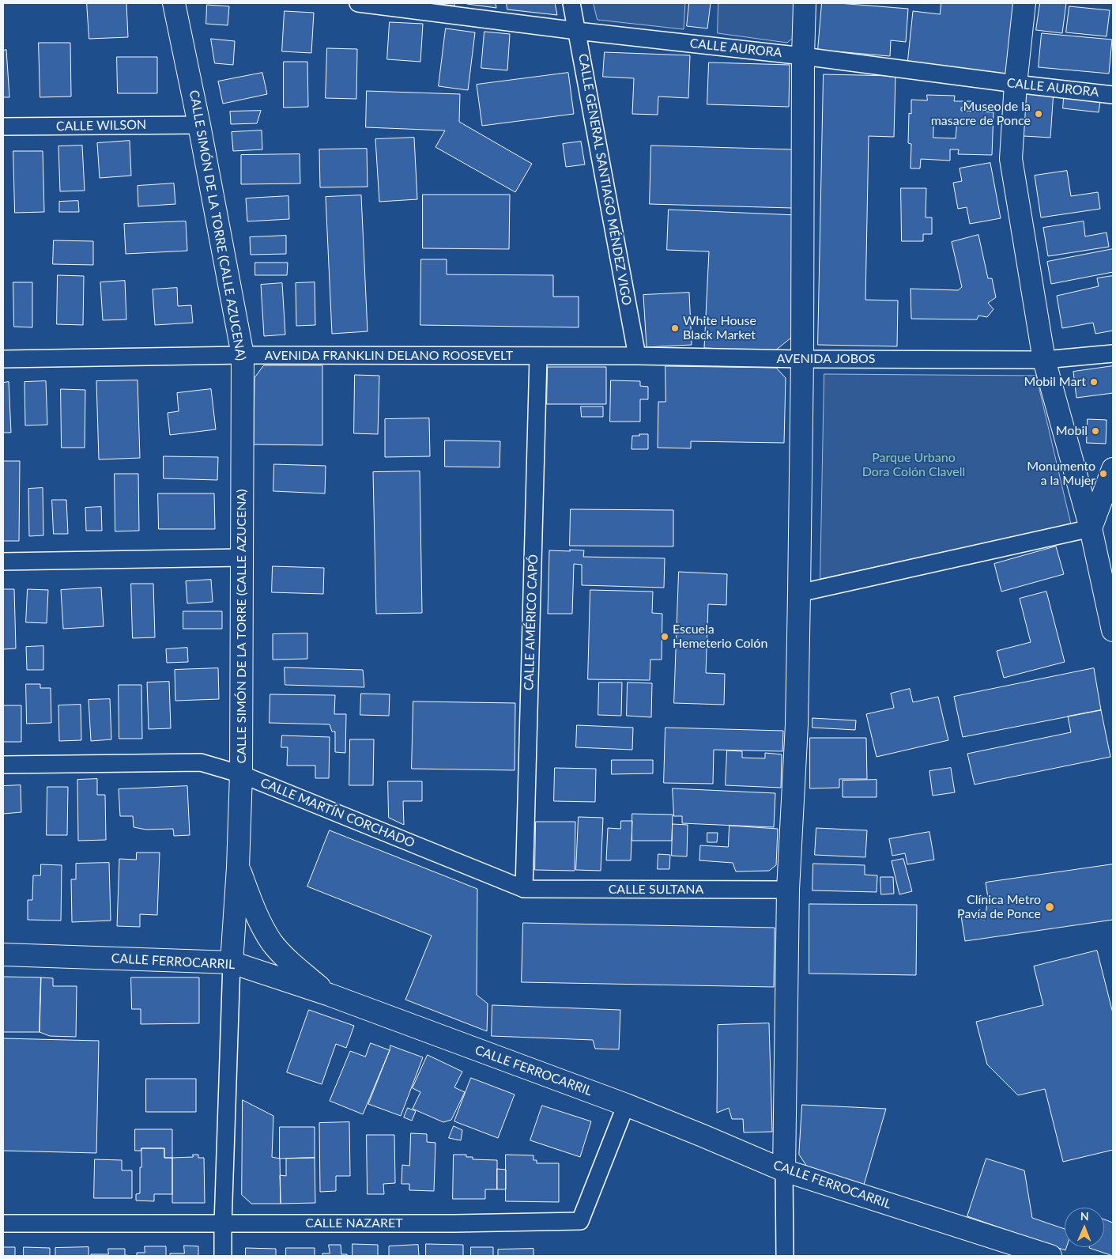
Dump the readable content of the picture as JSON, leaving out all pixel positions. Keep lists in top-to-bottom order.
{
  "streets": {
    "main road": ["CALLE SIMÓN DE LA TORRE (CALLE AZUCENA)", "CALLE FERROCARRIL"],
    "street": [
      "CALLE AURORA",
      "CALLE WILSON",
      "CALLE GENERAL SANTIAGO MÉNDEZ VIGO",
      "AVENIDA FRANKLIN DELANO ROOSEVELT",
      "AVENIDA JOBOS",
      "CALLE AMÉRICO CAPÓ",
      "CALLE MARTÍN CORCHADO",
      "CALLE SULTANA",
      "CALLE NAZARET"
    ]
  },
  "crossings": [
    ["CALLE AURORA", "CALLE GENERAL SANTIAGO MÉNDEZ VIGO"],
    ["CALLE WILSON", "CALLE SIMÓN DE LA TORRE (CALLE AZUCENA)"],
    ["CALLE GENERAL SANTIAGO MÉNDEZ VIGO", "AVENIDA JOBOS"],
    ["CALLE SIMÓN DE LA TORRE (CALLE AZUCENA)", "AVENIDA FRANKLIN DELANO ROOSEVELT"],
    ["CALLE SIMÓN DE LA TORRE (CALLE AZUCENA)", "CALLE MARTÍN CORCHADO"],
    ["CALLE SIMÓN DE LA TORRE (CALLE AZUCENA)", "CALLE FERROCARRIL"],
    ["CALLE SIMÓN DE LA TORRE (CALLE AZUCENA)", "CALLE NAZARET"],
    ["AVENIDA FRANKLIN DELANO ROOSEVELT", "AVENIDA JOBOS"],
    ["AVENIDA FRANKLIN DELANO ROOSEVELT", "CALLE AMÉRICO CAPÓ"],
    ["AVENIDA JOBOS", "CALLE AMÉRICO CAPÓ"],
    ["CALLE AMÉRICO CAPÓ", "CALLE MARTÍN CORCHADO"],
    ["CALLE AMÉRICO CAPÓ", "CALLE SULTANA"],
    ["CALLE MARTÍN CORCHADO", "CALLE SULTANA"],
    ["CALLE FERROCARRIL", "CALLE NAZARET"]
  ],
  "parks": ["Parque Urbano Dora Colón Clavell"],
  "places": [
    "Museo de la masacre de Ponce",
    "White House Black Market",
    "Mobil Mart",
    "Mobil",
    "Monumento a la Mujer",
    "Escuela Hemeterio Colón",
    "Clínica Metro Pavía de Ponce"
  ],
  "north": "top"
}
